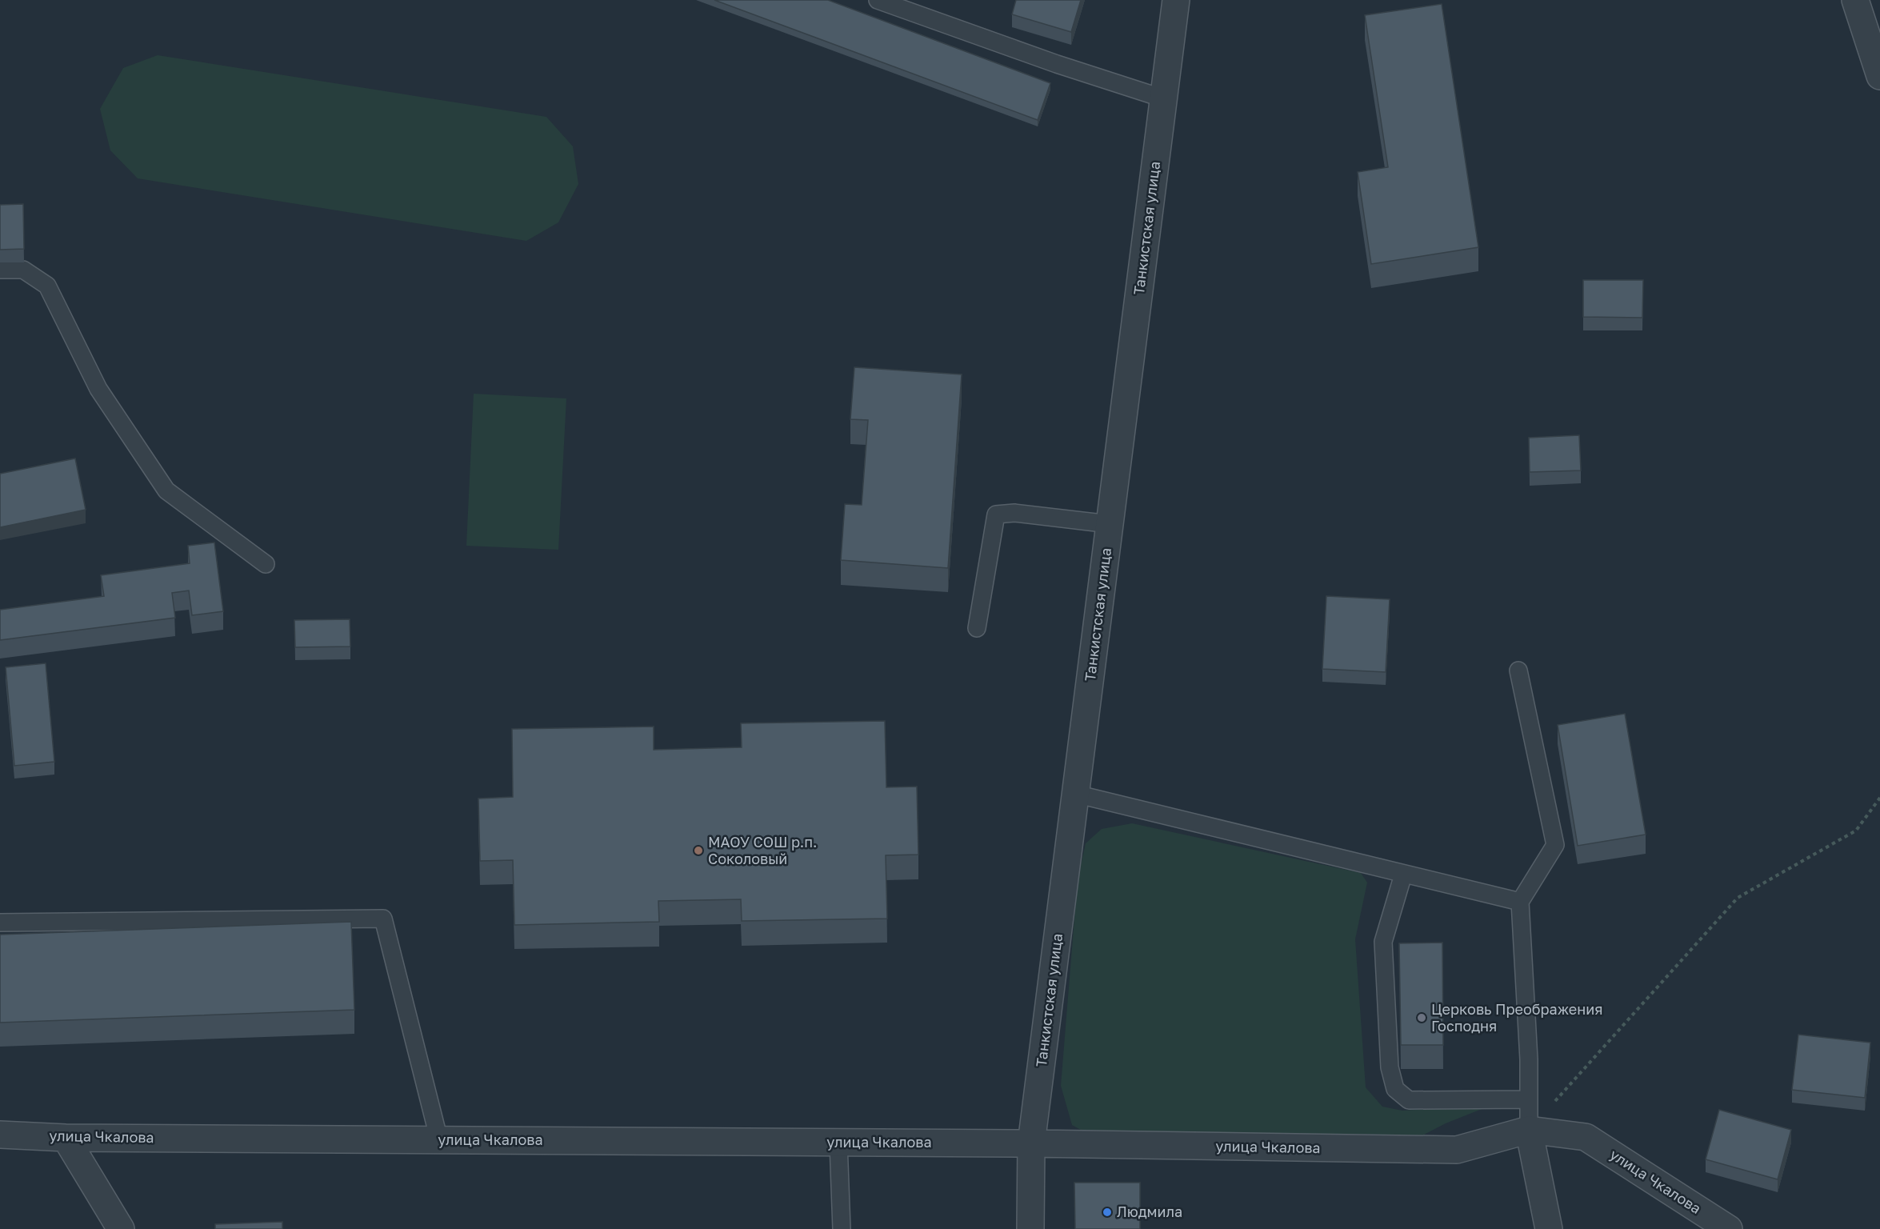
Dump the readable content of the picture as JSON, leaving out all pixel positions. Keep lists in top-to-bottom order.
{
  "streets": {
    "street": ["Танкистская улица", "улица Чкалова"]
  },
  "crossings": [
    ["Танкистская улица", "улица Чкалова"]
  ],
  "places": ["МАОУ СОШ р.п. Соколовый", "Церковь Преображения Господня", "Людмила"]
}
